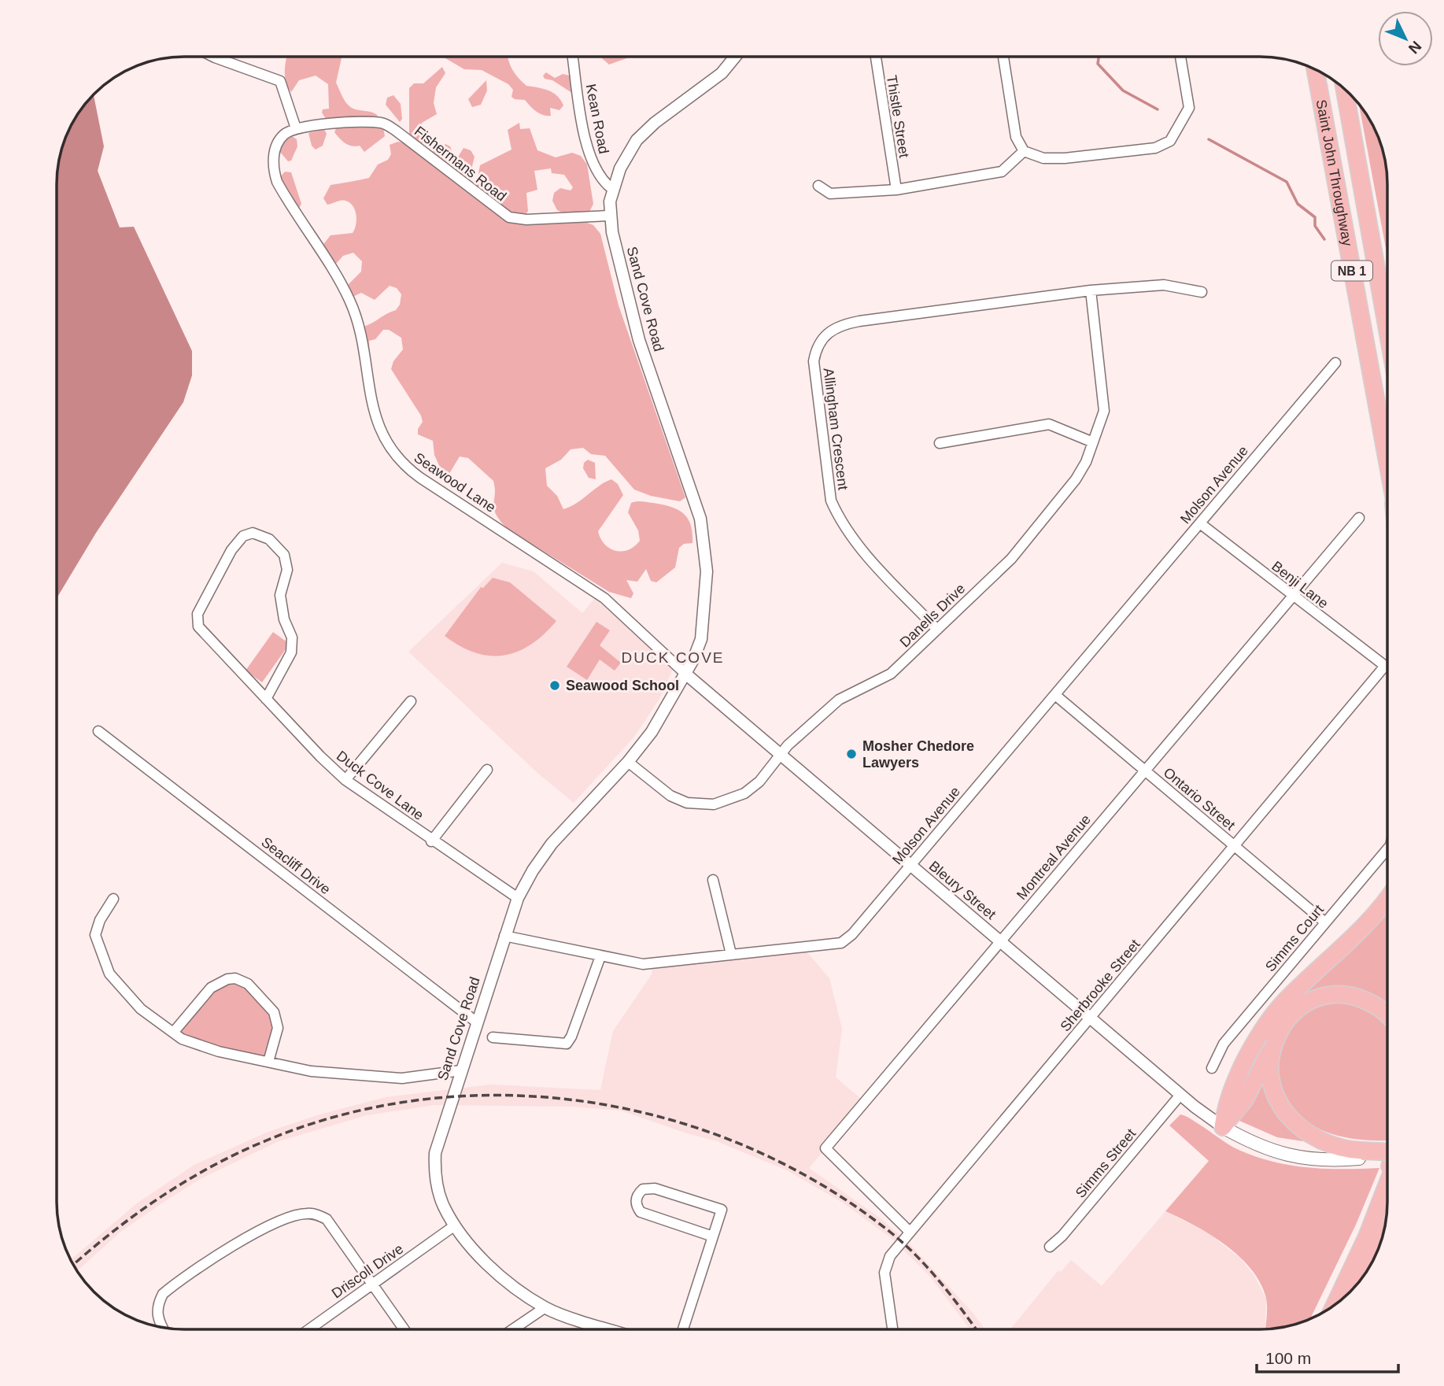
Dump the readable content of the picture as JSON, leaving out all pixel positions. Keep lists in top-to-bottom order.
{
  "streets": {
    "highway": ["Saint John Throughway", "NB 1"],
    "street": [
      "Thistle Street",
      "Kean Road",
      "Fishermans Road",
      "Sand Cove Road",
      "Allingham Crescent",
      "Seawood Lane",
      "Molson Avenue",
      "Benji Lane",
      "Danells Drive",
      "Duck Cove Lane",
      "Ontario Street",
      "Montreal Avenue",
      "Seacliff Drive",
      "Bleury Street",
      "Simms Court",
      "Sherbrooke Street",
      "Simms Street",
      "Driscoll Drive"
    ]
  },
  "crossings": [
    ["Kean Road", "Sand Cove Road"],
    ["Fishermans Road", "Sand Cove Road"],
    ["Fishermans Road", "Seawood Lane"],
    ["Sand Cove Road", "Seawood Lane"],
    ["Sand Cove Road", "Molson Avenue"],
    ["Sand Cove Road", "Danells Drive"],
    ["Sand Cove Road", "Duck Cove Lane"],
    ["Sand Cove Road", "Seacliff Drive"],
    ["Sand Cove Road", "Bleury Street"],
    ["Sand Cove Road", "Driscoll Drive"],
    ["Allingham Crescent", "Danells Drive"],
    ["Seawood Lane", "Bleury Street"],
    ["Molson Avenue", "Benji Lane"],
    ["Molson Avenue", "Ontario Street"],
    ["Molson Avenue", "Bleury Street"],
    ["Benji Lane", "Montreal Avenue"],
    ["Benji Lane", "Sherbrooke Street"],
    ["Danells Drive", "Bleury Street"],
    ["Ontario Street", "Montreal Avenue"],
    ["Ontario Street", "Simms Court"],
    ["Ontario Street", "Sherbrooke Street"],
    ["Montreal Avenue", "Bleury Street"],
    ["Montreal Avenue", "Sherbrooke Street"],
    ["Bleury Street", "Sherbrooke Street"],
    ["Bleury Street", "Simms Street"]
  ],
  "districts": ["DUCK COVE"],
  "places": ["Seawood School", "Mosher Chedore Lawyers"],
  "scale_bar": "100 m",
  "north": "bottom right"
}
